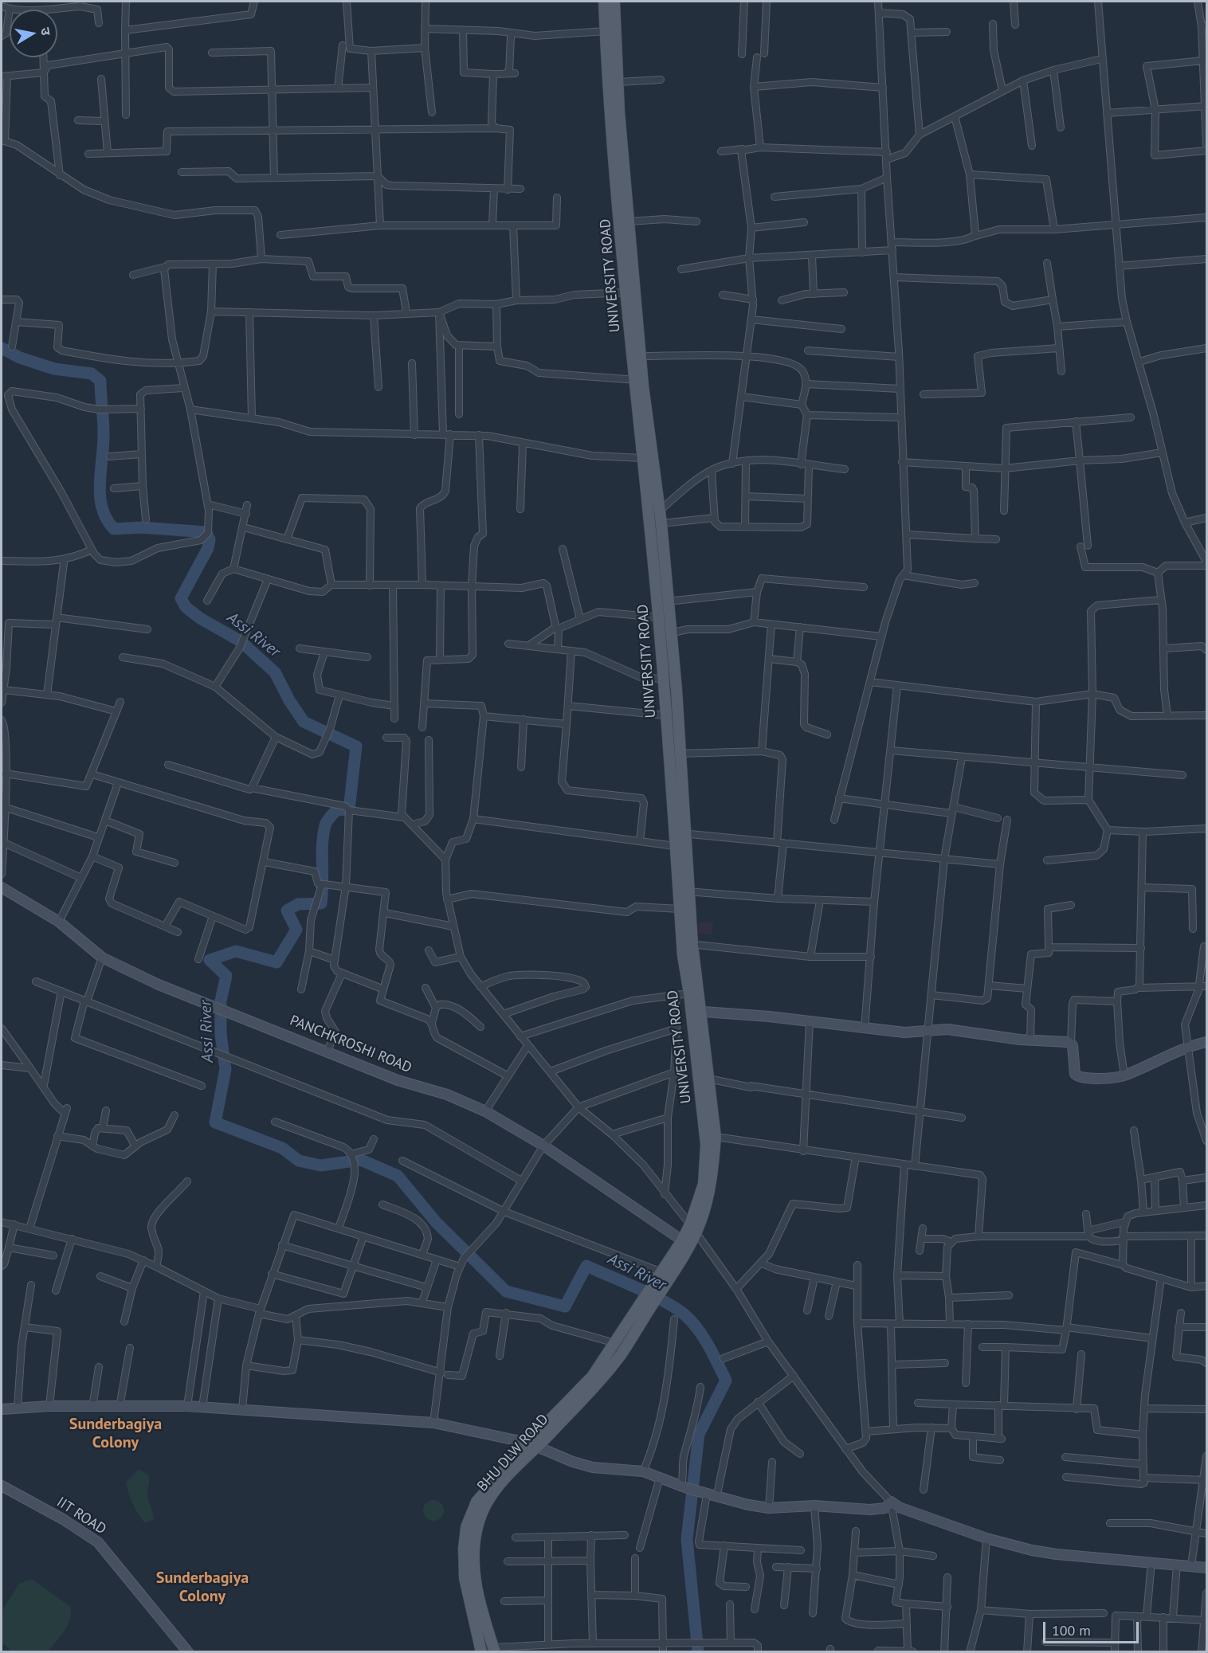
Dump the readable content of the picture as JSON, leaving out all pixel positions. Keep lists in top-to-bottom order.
{
  "streets": {
    "main road": ["UNIVERSITY ROAD", "BHU DLW ROAD"],
    "street": ["PANCHKROSHI ROAD", "IIT ROAD"]
  },
  "crossings": [
    ["UNIVERSITY ROAD", "PANCHKROSHI ROAD"],
    ["UNIVERSITY ROAD", "BHU DLW ROAD"]
  ],
  "districts": ["Sunderbagiya Colony", "Sunderbagiya Colony"],
  "water": ["Assi River"],
  "scale_bar": "100 m",
  "north": "right"
}
